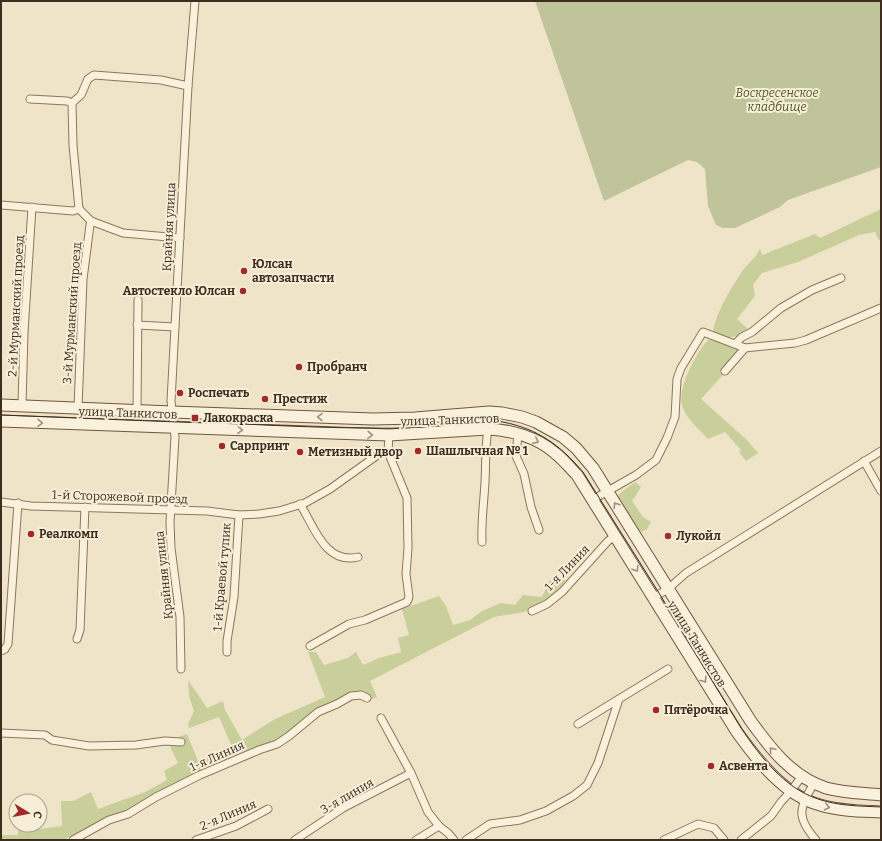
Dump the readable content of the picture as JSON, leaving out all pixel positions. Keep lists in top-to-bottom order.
{
  "streets": {
    "main road": ["улица Танкистов"],
    "street": [
      "Крайняя улица",
      "2-й Мурманский проезд",
      "3-й Мурманский проезд",
      "1-й Сторожевой проезд",
      "1-я Линия",
      "1-й Краевой тупик",
      "3-я линия",
      "2-я Линия"
    ]
  },
  "crossings": [
    ["Крайняя улица", "улица Танкистов"],
    ["Крайняя улица", "1-й Сторожевой проезд"],
    ["2-й Мурманский проезд", "улица Танкистов"],
    ["3-й Мурманский проезд", "улица Танкистов"],
    ["улица Танкистов", "1-я Линия"],
    ["1-й Сторожевой проезд", "1-й Краевой тупик"]
  ],
  "parks": ["Воскресенское кладбище"],
  "places": {
    "other": [
      "Юлсан автозапчасти",
      "Автостекло Юлсан",
      "Пробранч",
      "Роспечать",
      "Престиж",
      "Сарпринт",
      "Шашлычная № 1",
      "Метизный двор",
      "Реалкомп",
      "Лукойл",
      "Пятёрочка",
      "Асвента"
    ],
    "transit": ["Лакокраска"]
  },
  "north": "right"
}
